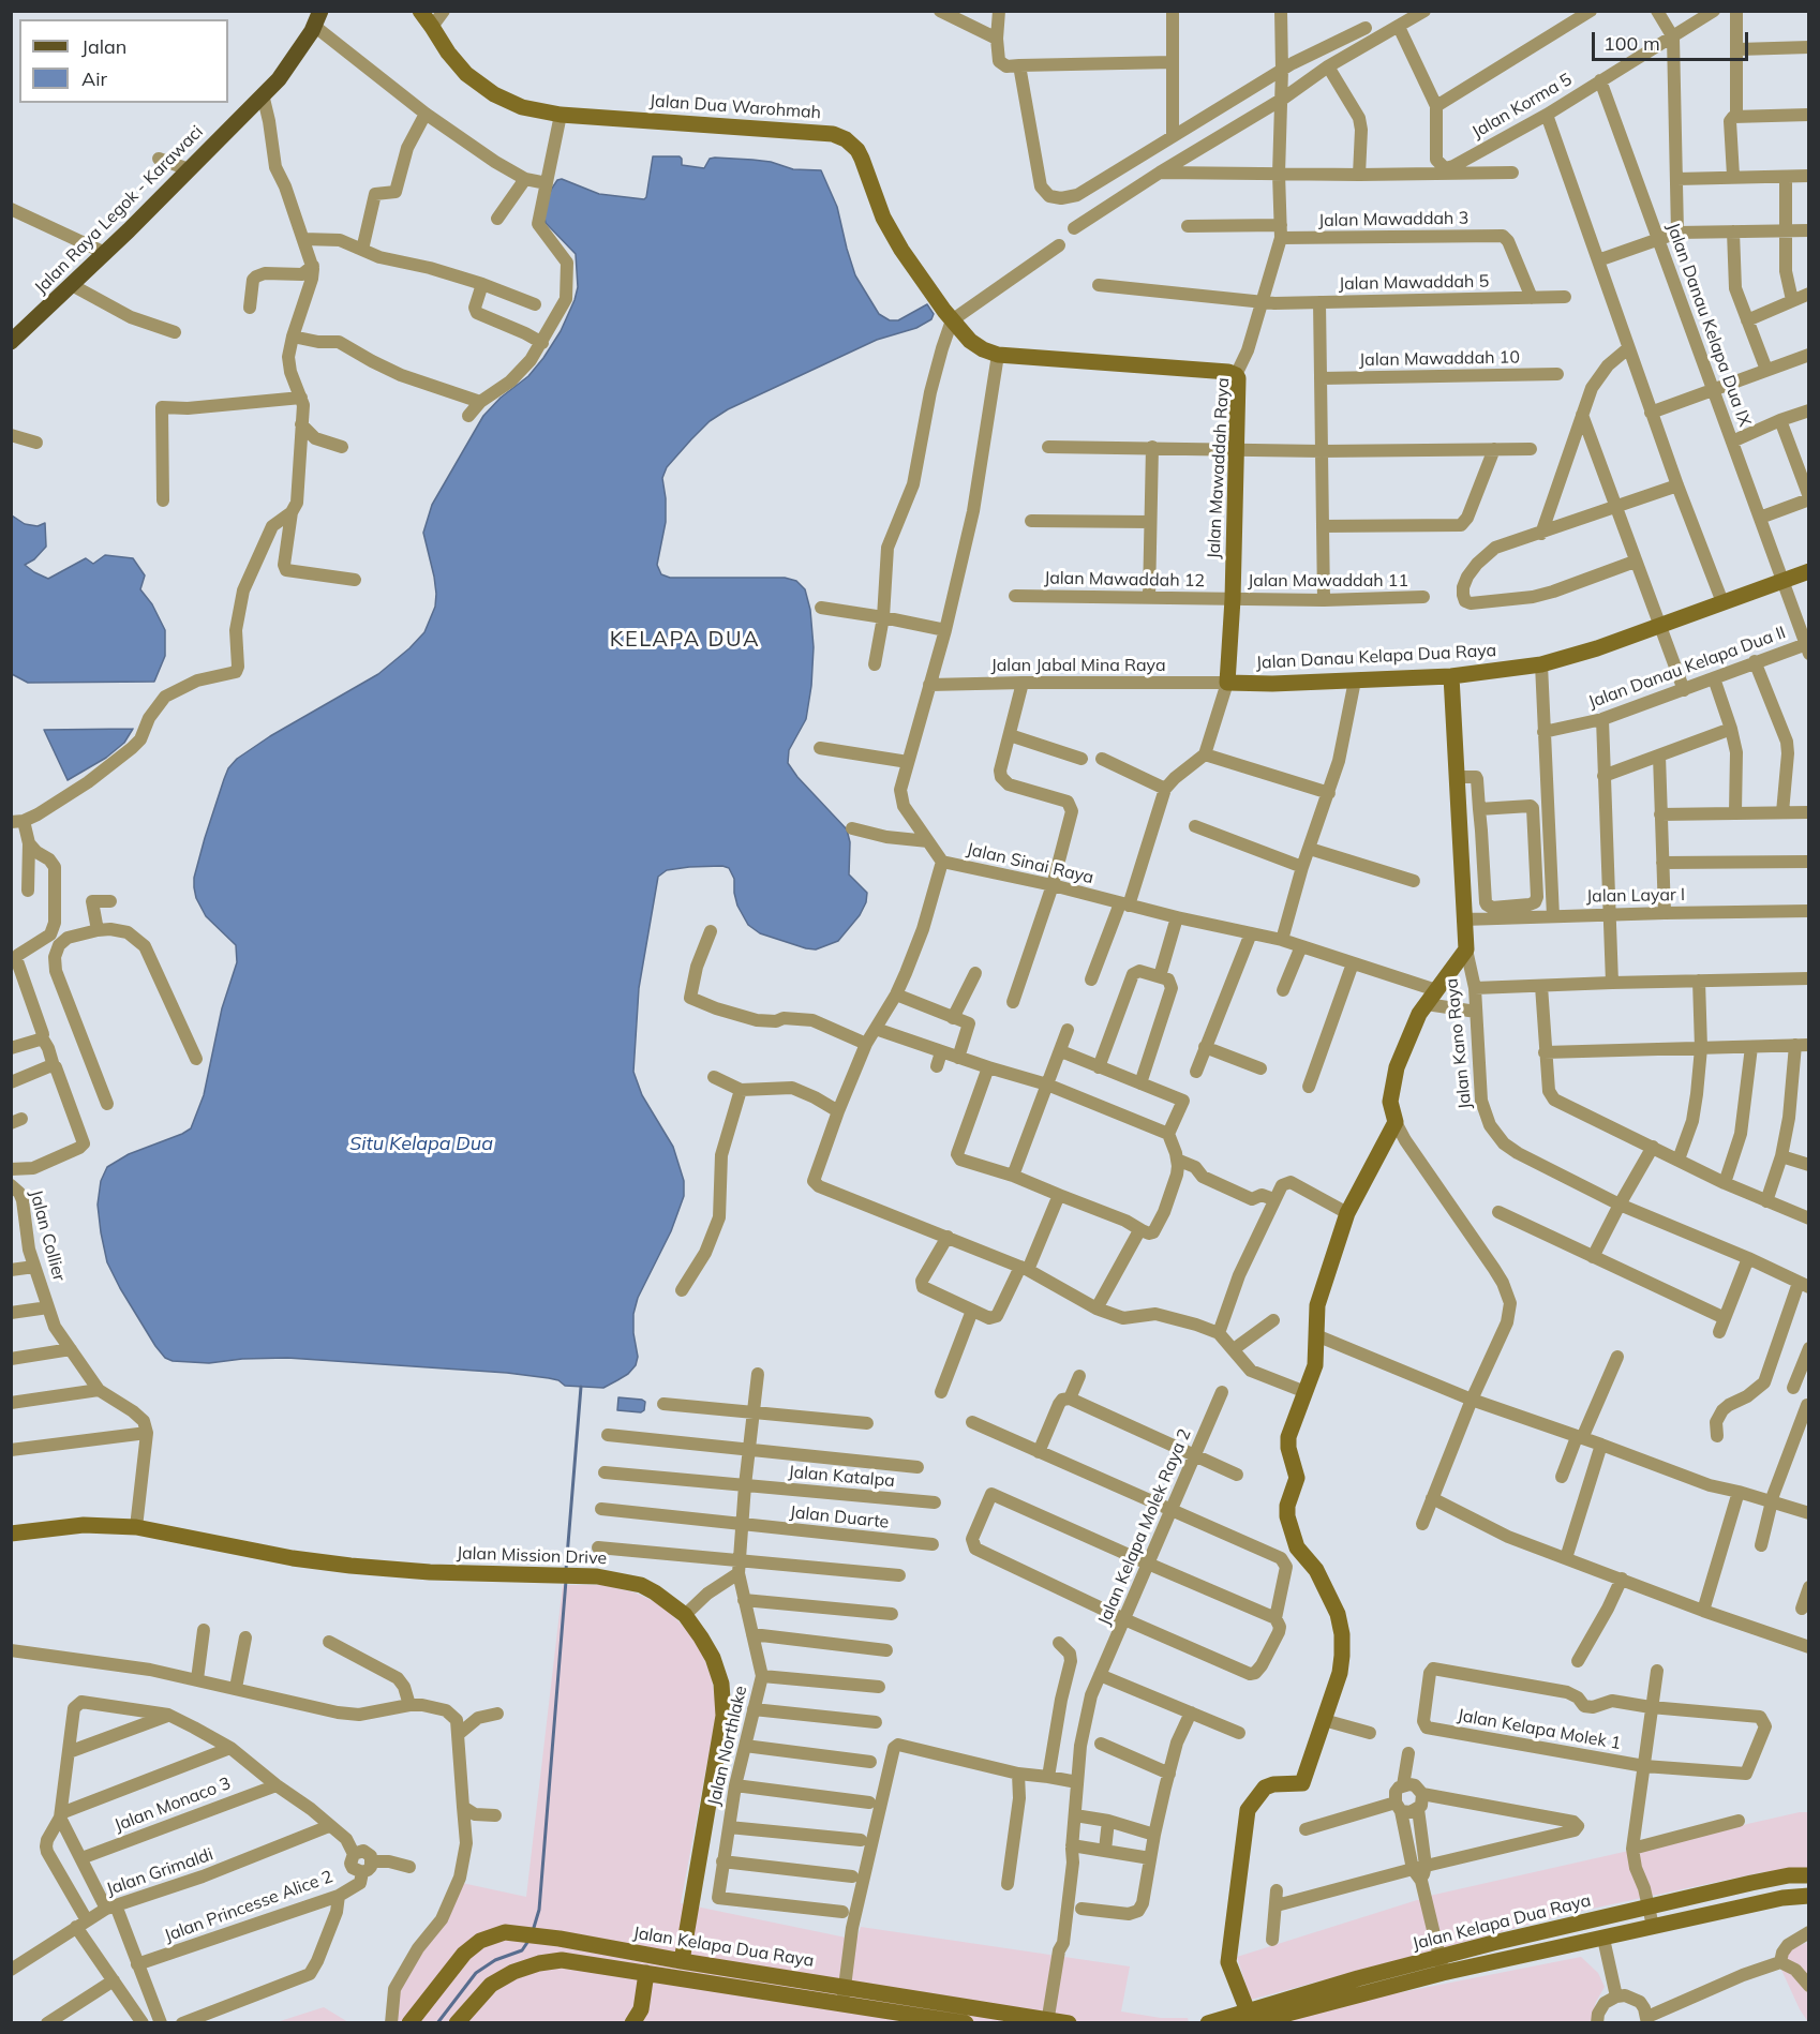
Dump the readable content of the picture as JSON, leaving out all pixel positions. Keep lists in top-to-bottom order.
{
  "streets": {
    "main road": ["Jalan Raya Legok - Karawaci"],
    "street": [
      "Jalan Korma 5",
      "Jalan Dua Warohmah",
      "Jalan Mawaddah 3",
      "Jalan Mawaddah 5",
      "Jalan Danau Kelapa Dua IX",
      "Jalan Mawaddah 10",
      "Jalan Mawaddah Raya",
      "Jalan Mawaddah 12",
      "Jalan Mawaddah 11",
      "Jalan Danau Kelapa Dua Raya",
      "Jalan Jabal Mina Raya",
      "Jalan Danau Kelapa Dua II",
      "Jalan Sinai Raya",
      "Jalan Layar I",
      "Jalan Kano Raya",
      "Jalan Collier",
      "Jalan Katalpa",
      "Jalan Duarte",
      "Jalan Kelapa Molek Raya 2",
      "Jalan Mission Drive",
      "Jalan Kelapa Molek 1",
      "Jalan Northlake",
      "Jalan Monaco 3",
      "Jalan Grimaldi",
      "Jalan Princesse Alice 2",
      "Jalan Kelapa Dua Raya"
    ]
  },
  "crossings": [
    ["Jalan Korma 5", "Jalan Danau Kelapa Dua IX"],
    ["Jalan Dua Warohmah", "Jalan Mawaddah Raya"],
    ["Jalan Dua Warohmah", "Jalan Sinai Raya"],
    ["Jalan Mawaddah 3", "Jalan Mawaddah 5"],
    ["Jalan Mawaddah 3", "Jalan Mawaddah Raya"],
    ["Jalan Mawaddah 5", "Jalan Mawaddah Raya"],
    ["Jalan Danau Kelapa Dua IX", "Jalan Danau Kelapa Dua Raya"],
    ["Jalan Danau Kelapa Dua IX", "Jalan Danau Kelapa Dua II"],
    ["Jalan Mawaddah Raya", "Jalan Mawaddah 12"],
    ["Jalan Mawaddah Raya", "Jalan Mawaddah 11"],
    ["Jalan Mawaddah Raya", "Jalan Danau Kelapa Dua Raya"],
    ["Jalan Mawaddah Raya", "Jalan Jabal Mina Raya"],
    ["Jalan Mawaddah 12", "Jalan Mawaddah 11"],
    ["Jalan Danau Kelapa Dua Raya", "Jalan Jabal Mina Raya"],
    ["Jalan Danau Kelapa Dua Raya", "Jalan Kano Raya"],
    ["Jalan Jabal Mina Raya", "Jalan Sinai Raya"],
    ["Jalan Sinai Raya", "Jalan Kano Raya"],
    ["Jalan Layar I", "Jalan Kano Raya"],
    ["Jalan Katalpa", "Jalan Northlake"],
    ["Jalan Duarte", "Jalan Northlake"],
    ["Jalan Kelapa Molek Raya 2", "Jalan Kelapa Dua Raya"],
    ["Jalan Mission Drive", "Jalan Kelapa Dua Raya"]
  ],
  "districts": ["KELAPA DUA"],
  "water": ["Situ Kelapa Dua"],
  "legend": ["Jalan", "Air"],
  "scale_bar": "100 m"
}
